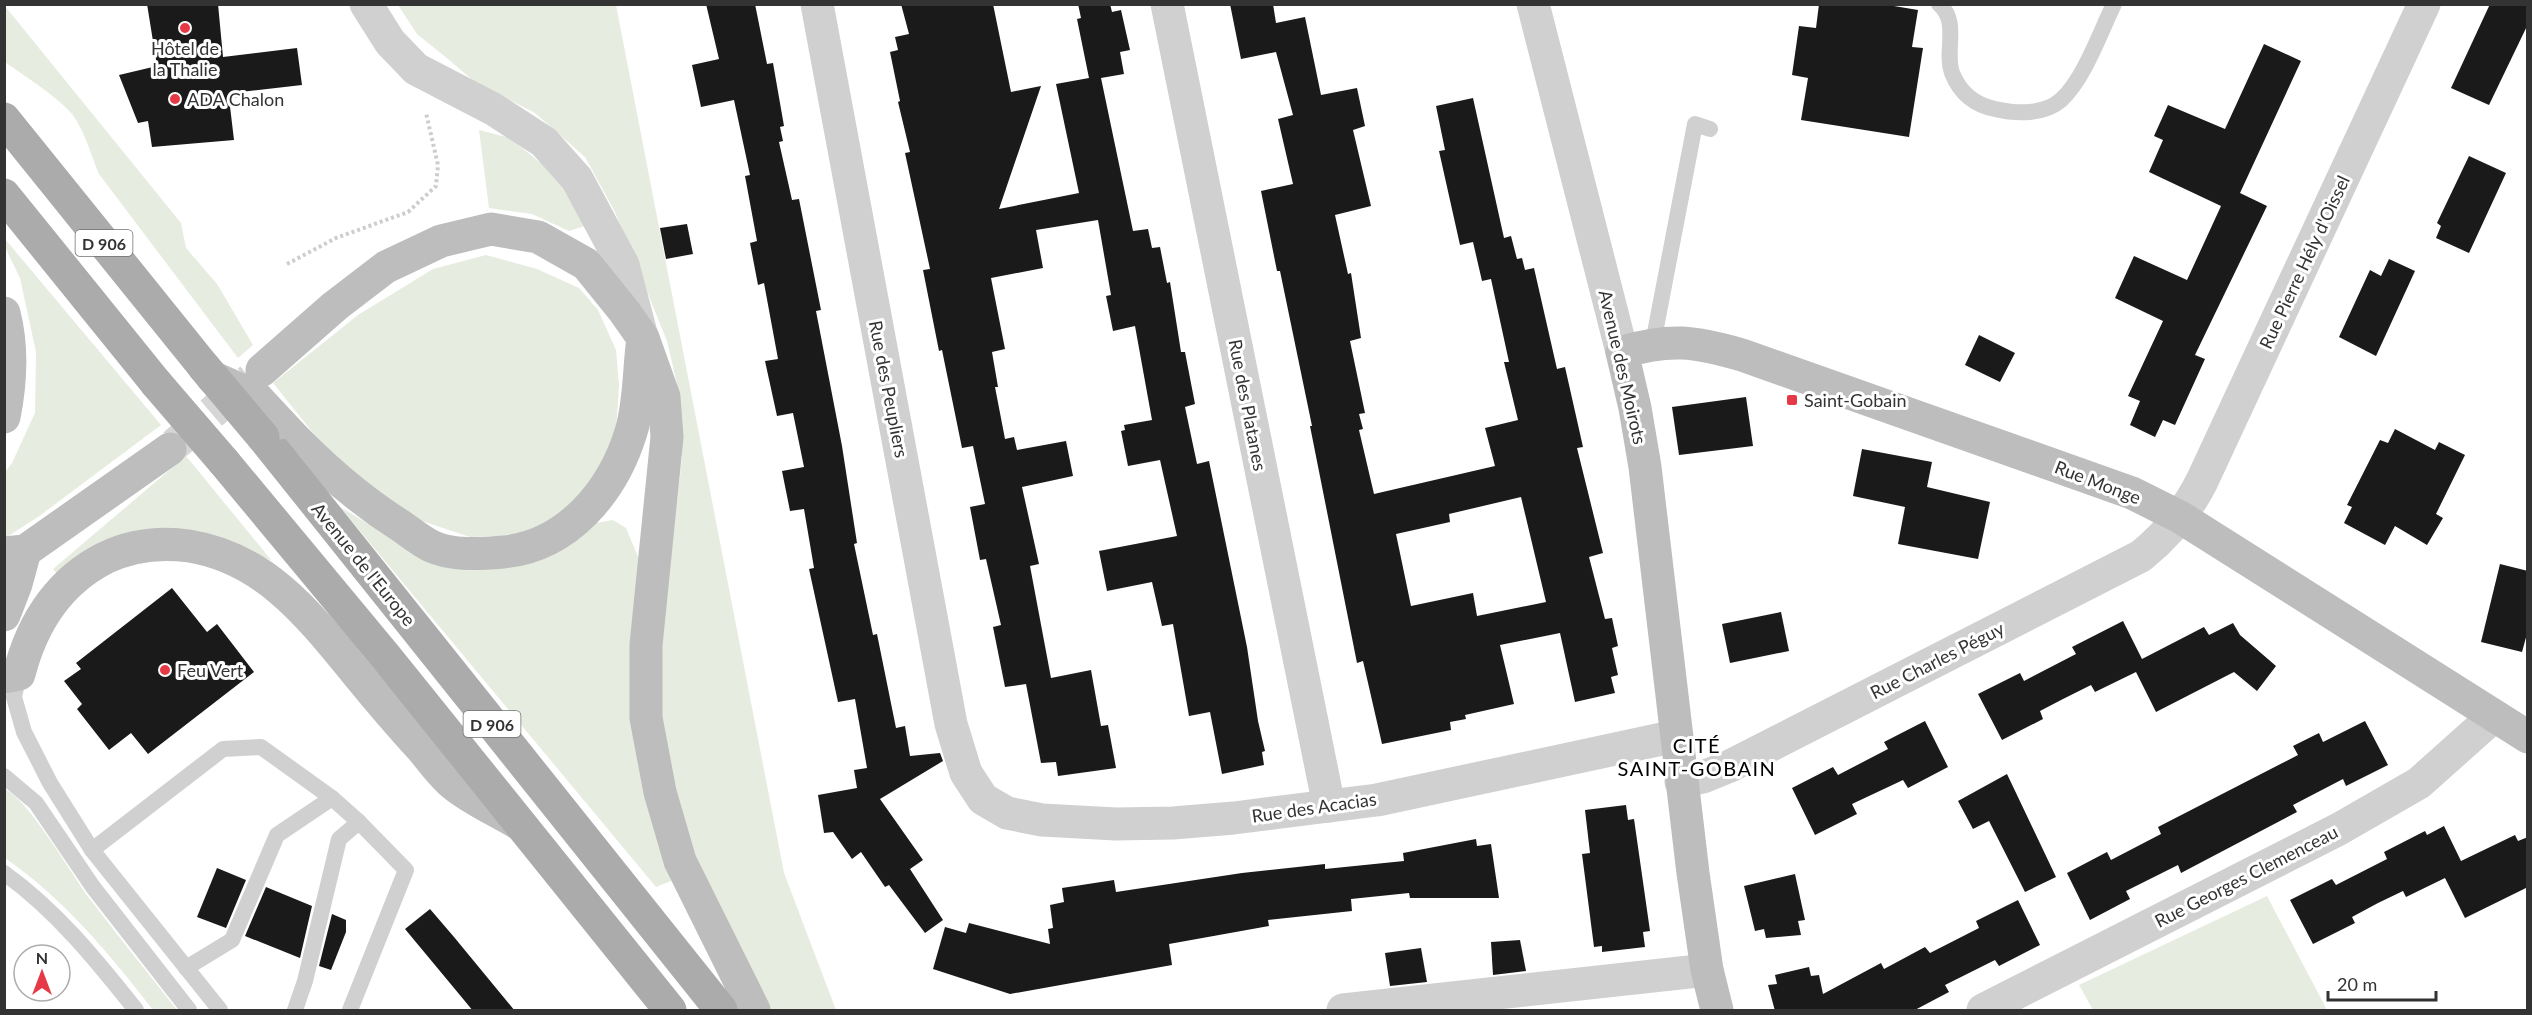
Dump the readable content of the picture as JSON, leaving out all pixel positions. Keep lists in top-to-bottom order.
{
  "streets": {
    "main road": ["D 906", "Avenue de l'Europe"],
    "street": [
      "Rue Pierre Hély d'Oissel",
      "Avenue des Moirots",
      "Rue des Peupliers",
      "Rue des Platanes",
      "Rue Monge",
      "Rue Charles Péguy",
      "Rue des Acacias",
      "Rue Georges Clemenceau"
    ]
  },
  "crossings": [
    ["Rue Pierre Hély d'Oissel", "Rue Monge"],
    ["Rue Pierre Hély d'Oissel", "Rue Charles Péguy"],
    ["Avenue des Moirots", "Rue Monge"],
    ["Avenue des Moirots", "Rue Charles Péguy"],
    ["Avenue des Moirots", "Rue des Acacias"],
    ["Rue des Peupliers", "Rue des Acacias"],
    ["Rue des Platanes", "Rue des Acacias"],
    ["Rue Monge", "Rue Charles Péguy"],
    ["Rue Monge", "Rue Georges Clemenceau"]
  ],
  "districts": ["CITÉ SAINT-GOBAIN"],
  "places": {
    "other": ["Hôtel de la Thalie", "ADA Chalon", "Feu Vert"],
    "transit": ["Saint-Gobain"]
  },
  "scale_bar": "20 m",
  "north": "top"
}
